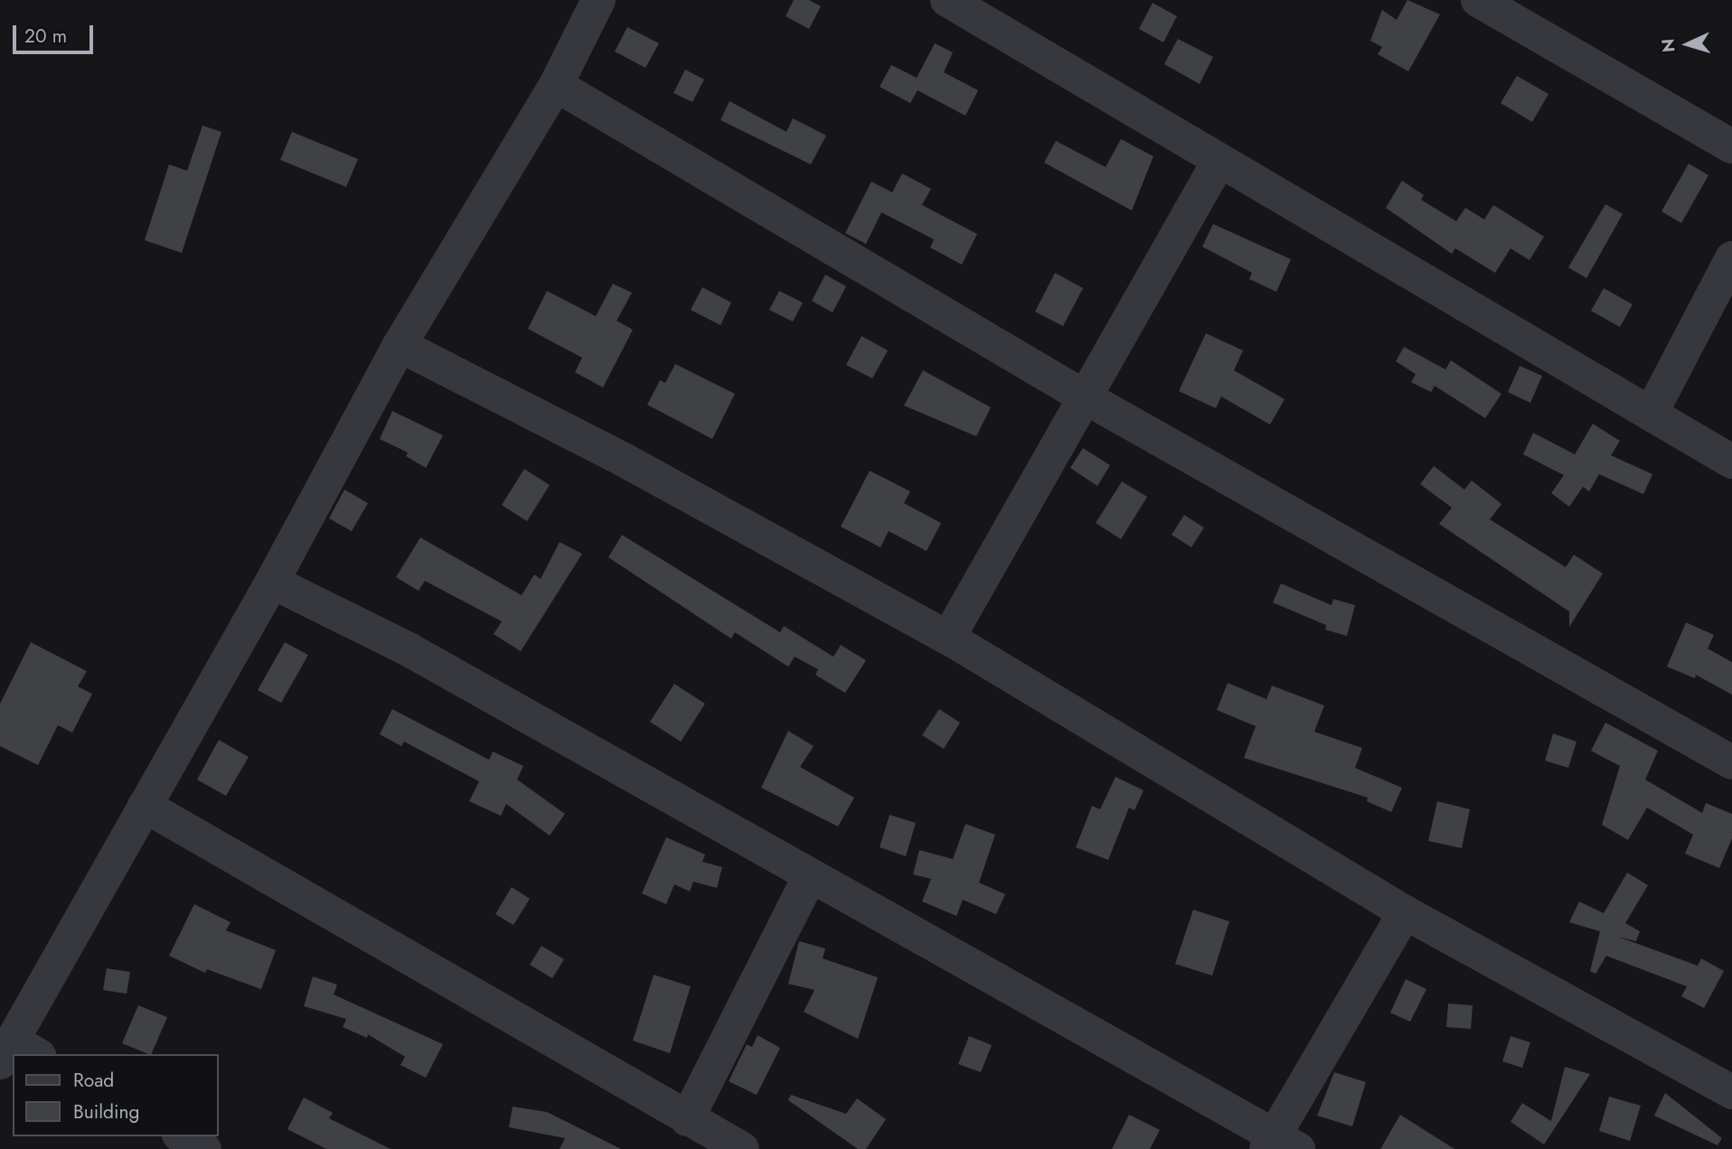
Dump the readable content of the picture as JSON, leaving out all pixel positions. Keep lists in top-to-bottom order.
{
  "legend": ["Road", "Building"],
  "scale_bar": "20 m",
  "north": "left"
}
